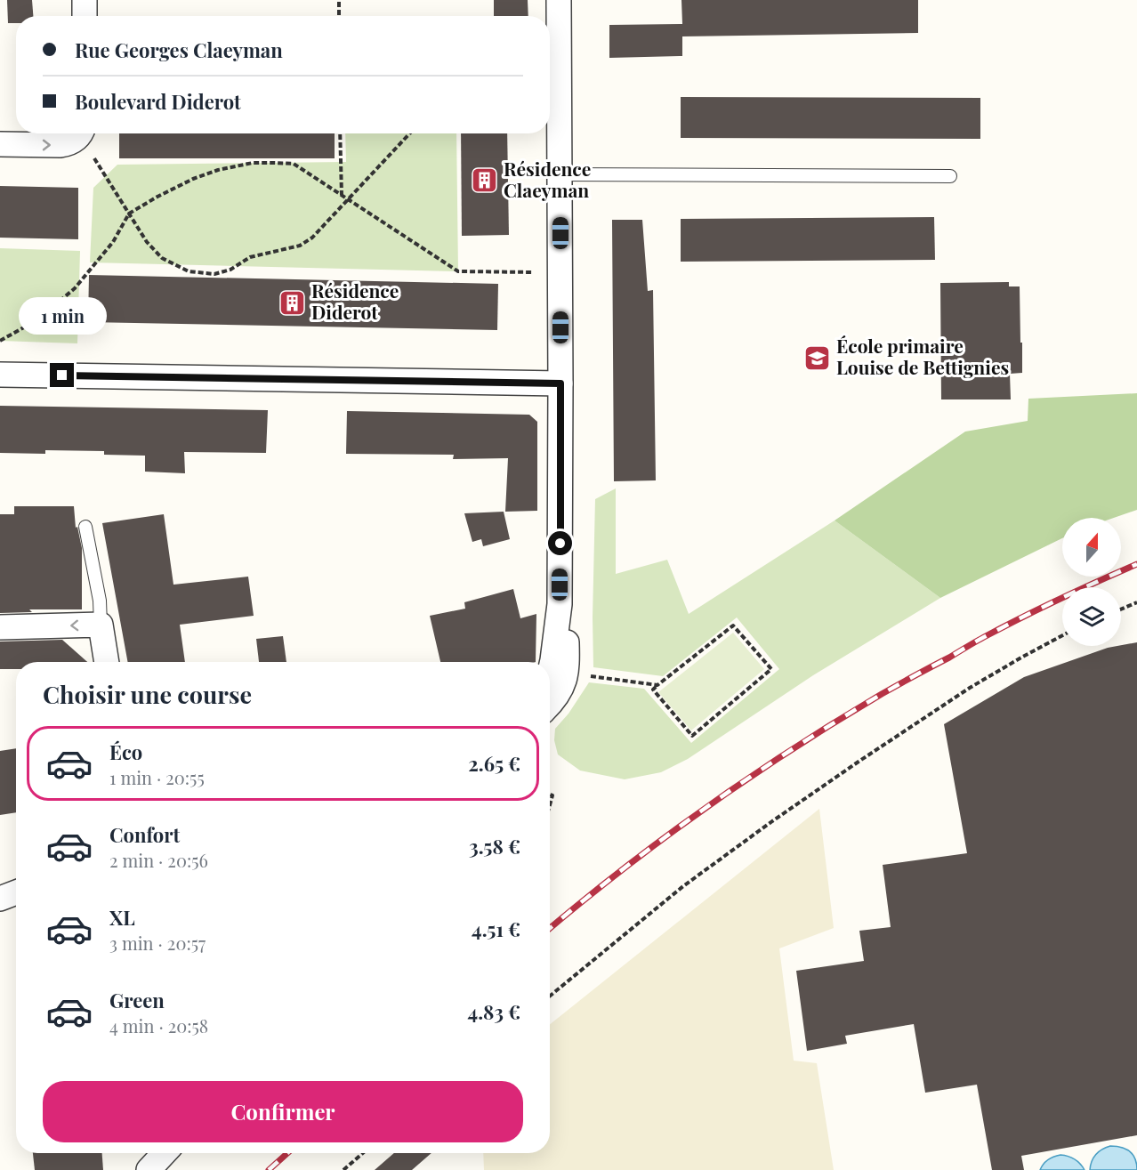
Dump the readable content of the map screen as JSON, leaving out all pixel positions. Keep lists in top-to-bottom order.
{
  "places": {
    "building": ["Résidence Claeyman", "Résidence Diderot"],
    "school or university": ["École primaire Louise de Bettignies"]
  },
  "north": "top",
  "page": {
    "banner": ["Rue Georges Claeyman", "Boulevard Diderot"],
    "bubble": "1 min",
    "heading": "Choisir une course",
    "list": [
      {
        "name": "Éco",
        "note": "1 min · 20:55",
        "value": "2.65 €"
      },
      {
        "name": "Confort",
        "note": "2 min · 20:56",
        "value": "3.58 €"
      },
      {
        "name": "XL",
        "note": "3 min · 20:57",
        "value": "4.51 €"
      },
      {
        "name": "Green",
        "note": "4 min · 20:58",
        "value": "4.83 €"
      }
    ],
    "buttons": "Confirmer"
  }
}
